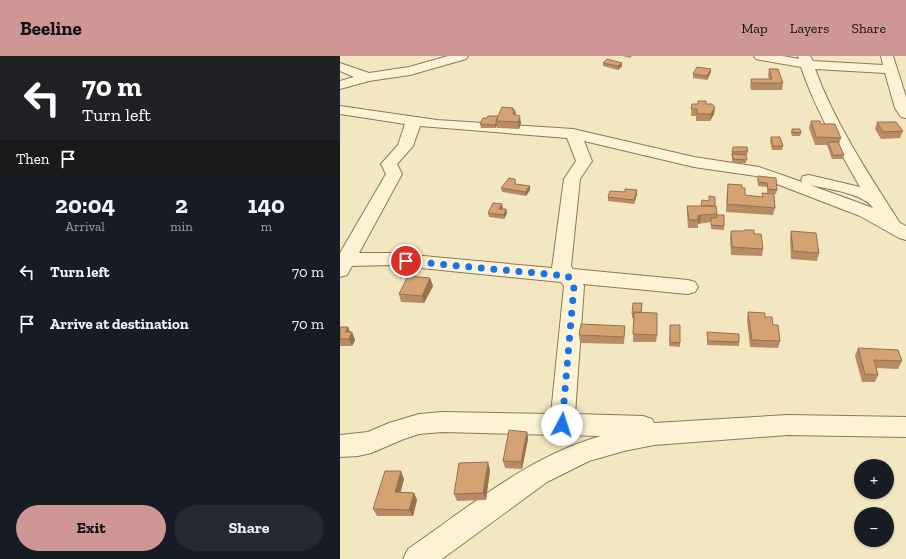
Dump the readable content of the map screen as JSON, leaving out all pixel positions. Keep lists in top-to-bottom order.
{
  "page": {
    "header": "Beeline",
    "nav": ["Map", "Layers", "Share"],
    "turn": ["70 m", "Turn left"],
    "then": "Then",
    "eta": [
      "20:04",
      "Arrival",
      "2",
      "min",
      "140",
      "m"
    ],
    "list": [
      {
        "name": "Turn left",
        "value": "70 m"
      },
      {
        "name": "Arrive at destination",
        "value": "70 m"
      }
    ],
    "map_buttons": ["+", "−"],
    "buttons": ["Exit", "Share"]
  }
}
